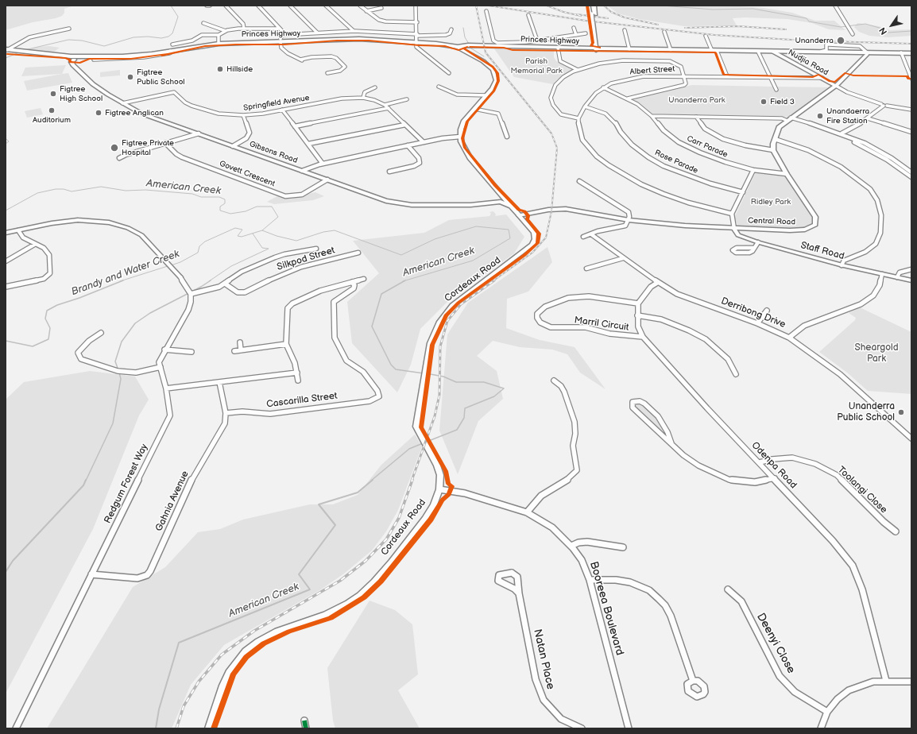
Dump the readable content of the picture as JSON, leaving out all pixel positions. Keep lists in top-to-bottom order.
{
  "streets": {
    "main road": [
      "Princes Highway",
      "Nudjia Road",
      "Gibsons Road",
      "Central Road",
      "Cordeaux Road"
    ],
    "street": [
      "Albert Street",
      "Springfield Avenue",
      "Carr Parade",
      "Rose Parade",
      "Govett Crescent",
      "Staff Road",
      "Silkpod Street",
      "Derribong Drive",
      "Marril Circuit",
      "Cascarilla Street",
      "Odenpa Road",
      "Redgum Forest Way",
      "Toolangi Close",
      "Gahnia Avenue",
      "Booreea Boulevard",
      "Deenyi Close",
      "Natan Place"
    ]
  },
  "crossings": [
    ["Princes Highway", "Nudjia Road"],
    ["Princes Highway", "Gibsons Road"],
    ["Nudjia Road", "Albert Street"],
    ["Albert Street", "Carr Parade"],
    ["Albert Street", "Rose Parade"],
    ["Springfield Avenue", "Gibsons Road"],
    ["Carr Parade", "Central Road"],
    ["Gibsons Road", "Govett Crescent"],
    ["Gibsons Road", "Cordeaux Road"],
    ["Central Road", "Staff Road"],
    ["Central Road", "Cordeaux Road"],
    ["Cordeaux Road", "Booreea Boulevard"],
    ["Marril Circuit", "Odenpa Road"],
    ["Cascarilla Street", "Gahnia Avenue"],
    ["Odenpa Road", "Toolangi Close"],
    ["Redgum Forest Way", "Gahnia Avenue"]
  ],
  "water": ["American Creek", "Brandy and Water Creek"],
  "parks": [
    "Parish Memorial Park",
    "Unanderra Park",
    "Ridley Park",
    "Sheargold Park"
  ],
  "places": [
    "Unanderra",
    "Hillside",
    "Figtree Public School",
    "Figtree High School",
    "Field 3",
    "Auditorium",
    "Figtree Anglican",
    "Unandaerra Fire Station",
    "Figtree Private Hospital",
    "Unanderra Public School"
  ],
  "north": "bottom left"
}
